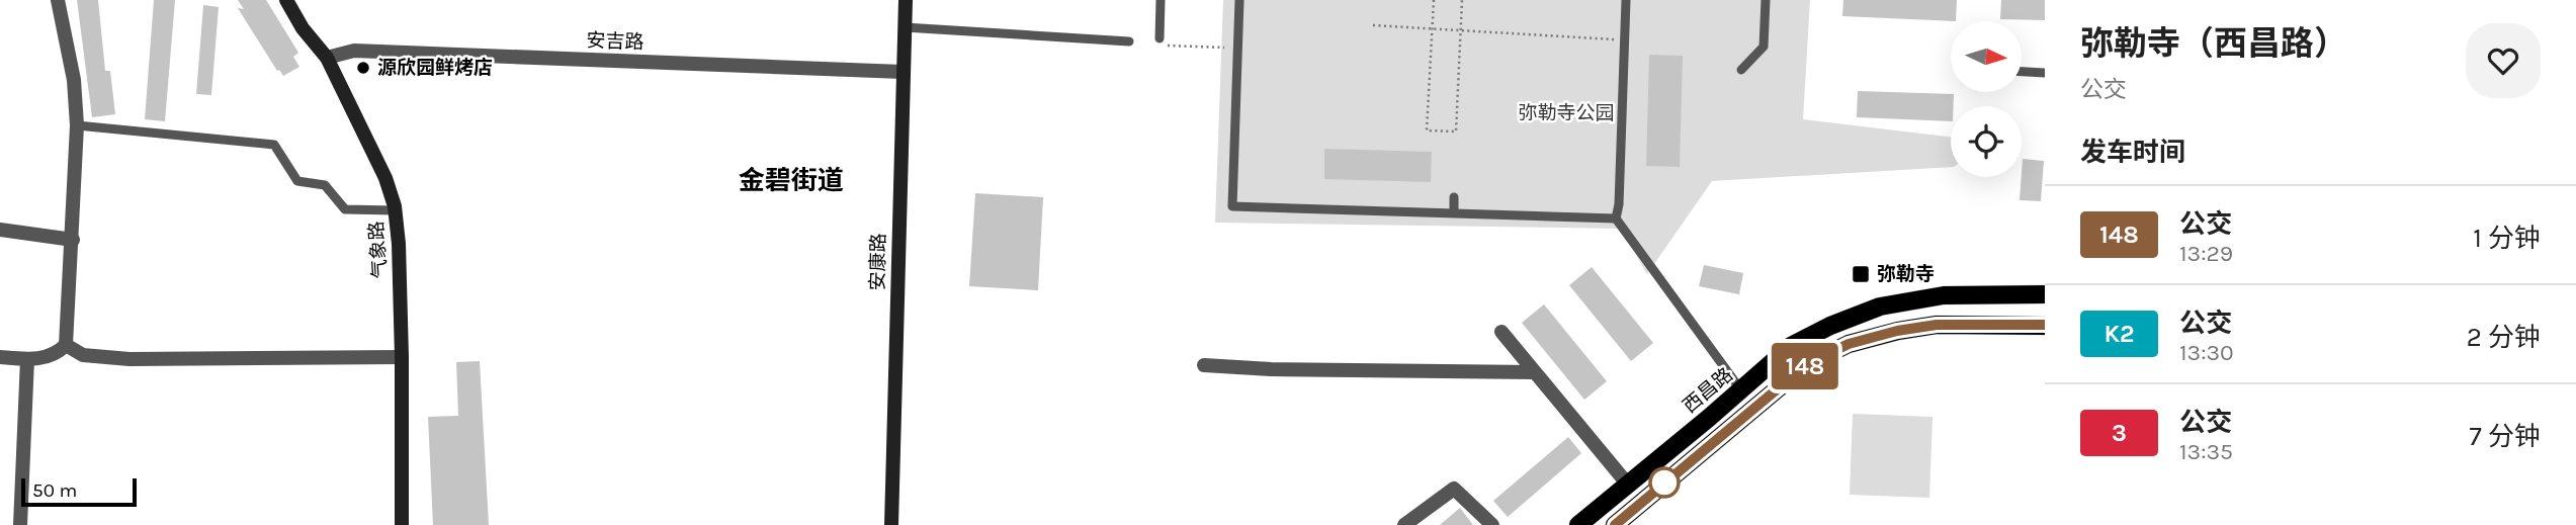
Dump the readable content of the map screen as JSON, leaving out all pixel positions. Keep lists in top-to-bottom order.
{
  "streets": {
    "main road": ["西昌路"],
    "street": ["安吉路", "气象路", "安康路"]
  },
  "crossings": [
    ["安吉路", "气象路"],
    ["安吉路", "安康路"]
  ],
  "districts": ["金碧街道"],
  "parks": ["弥勒寺公园"],
  "places": {
    "other": ["源欣园鲜烤店"],
    "transit": ["弥勒寺"]
  },
  "lines": ["bus line 148"],
  "scale_bar": "50 m",
  "north": "right",
  "page": {
    "on_map": "148",
    "heading": [
      ["弥勒寺（西昌路）", "公交"],
      "发车时间"
    ],
    "list": [
      {
        "mark": "148",
        "name": "公交",
        "note": "13:29",
        "value": "1 分钟"
      },
      {
        "mark": "K2",
        "name": "公交",
        "note": "13:30",
        "value": "2 分钟"
      },
      {
        "mark": "3",
        "name": "公交",
        "note": "13:35",
        "value": "7 分钟"
      }
    ],
    "scale": "50 m"
  }
}
